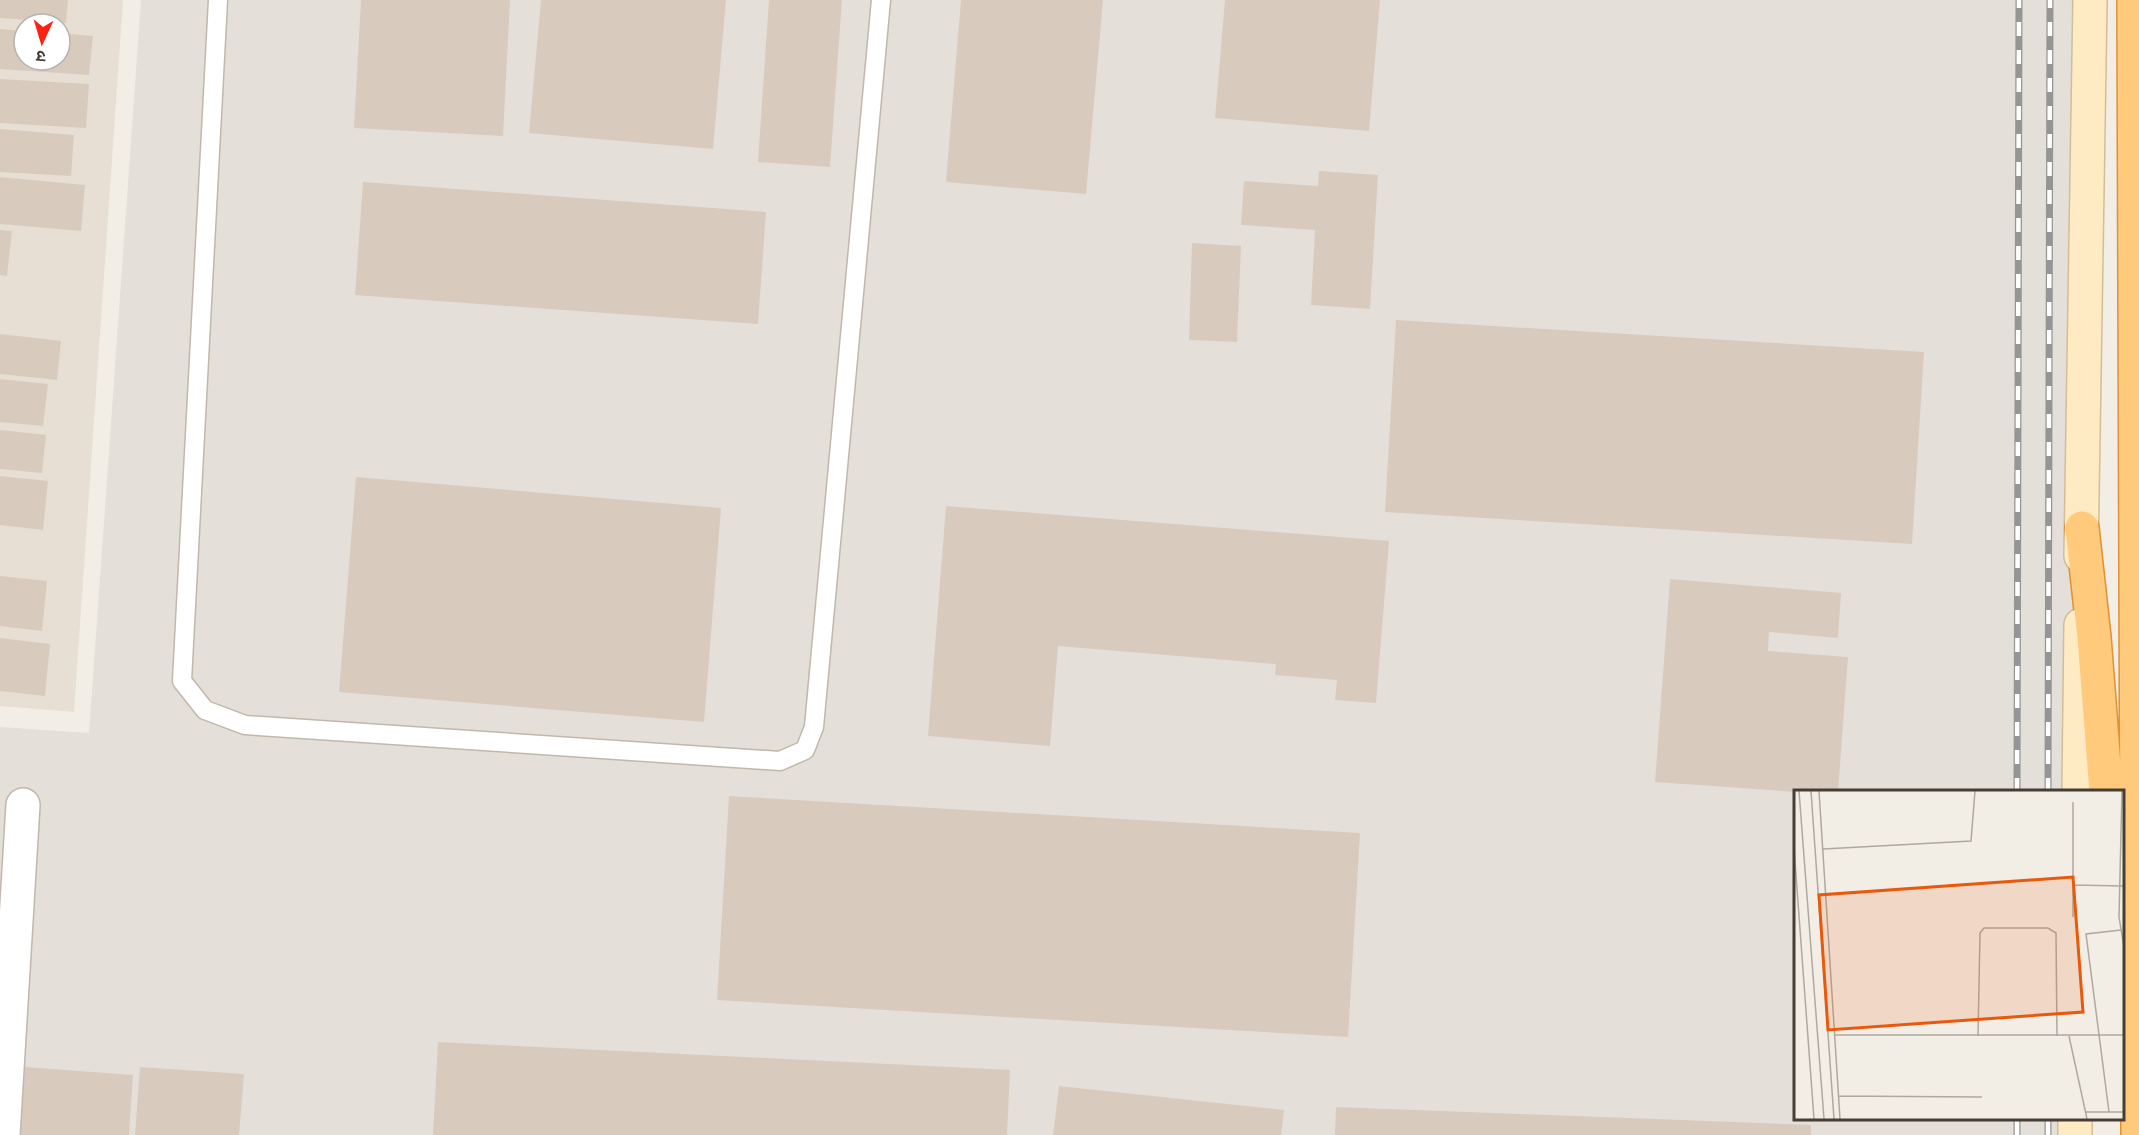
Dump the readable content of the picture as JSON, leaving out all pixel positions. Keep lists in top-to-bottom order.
{
  "north": "bottom"
}
